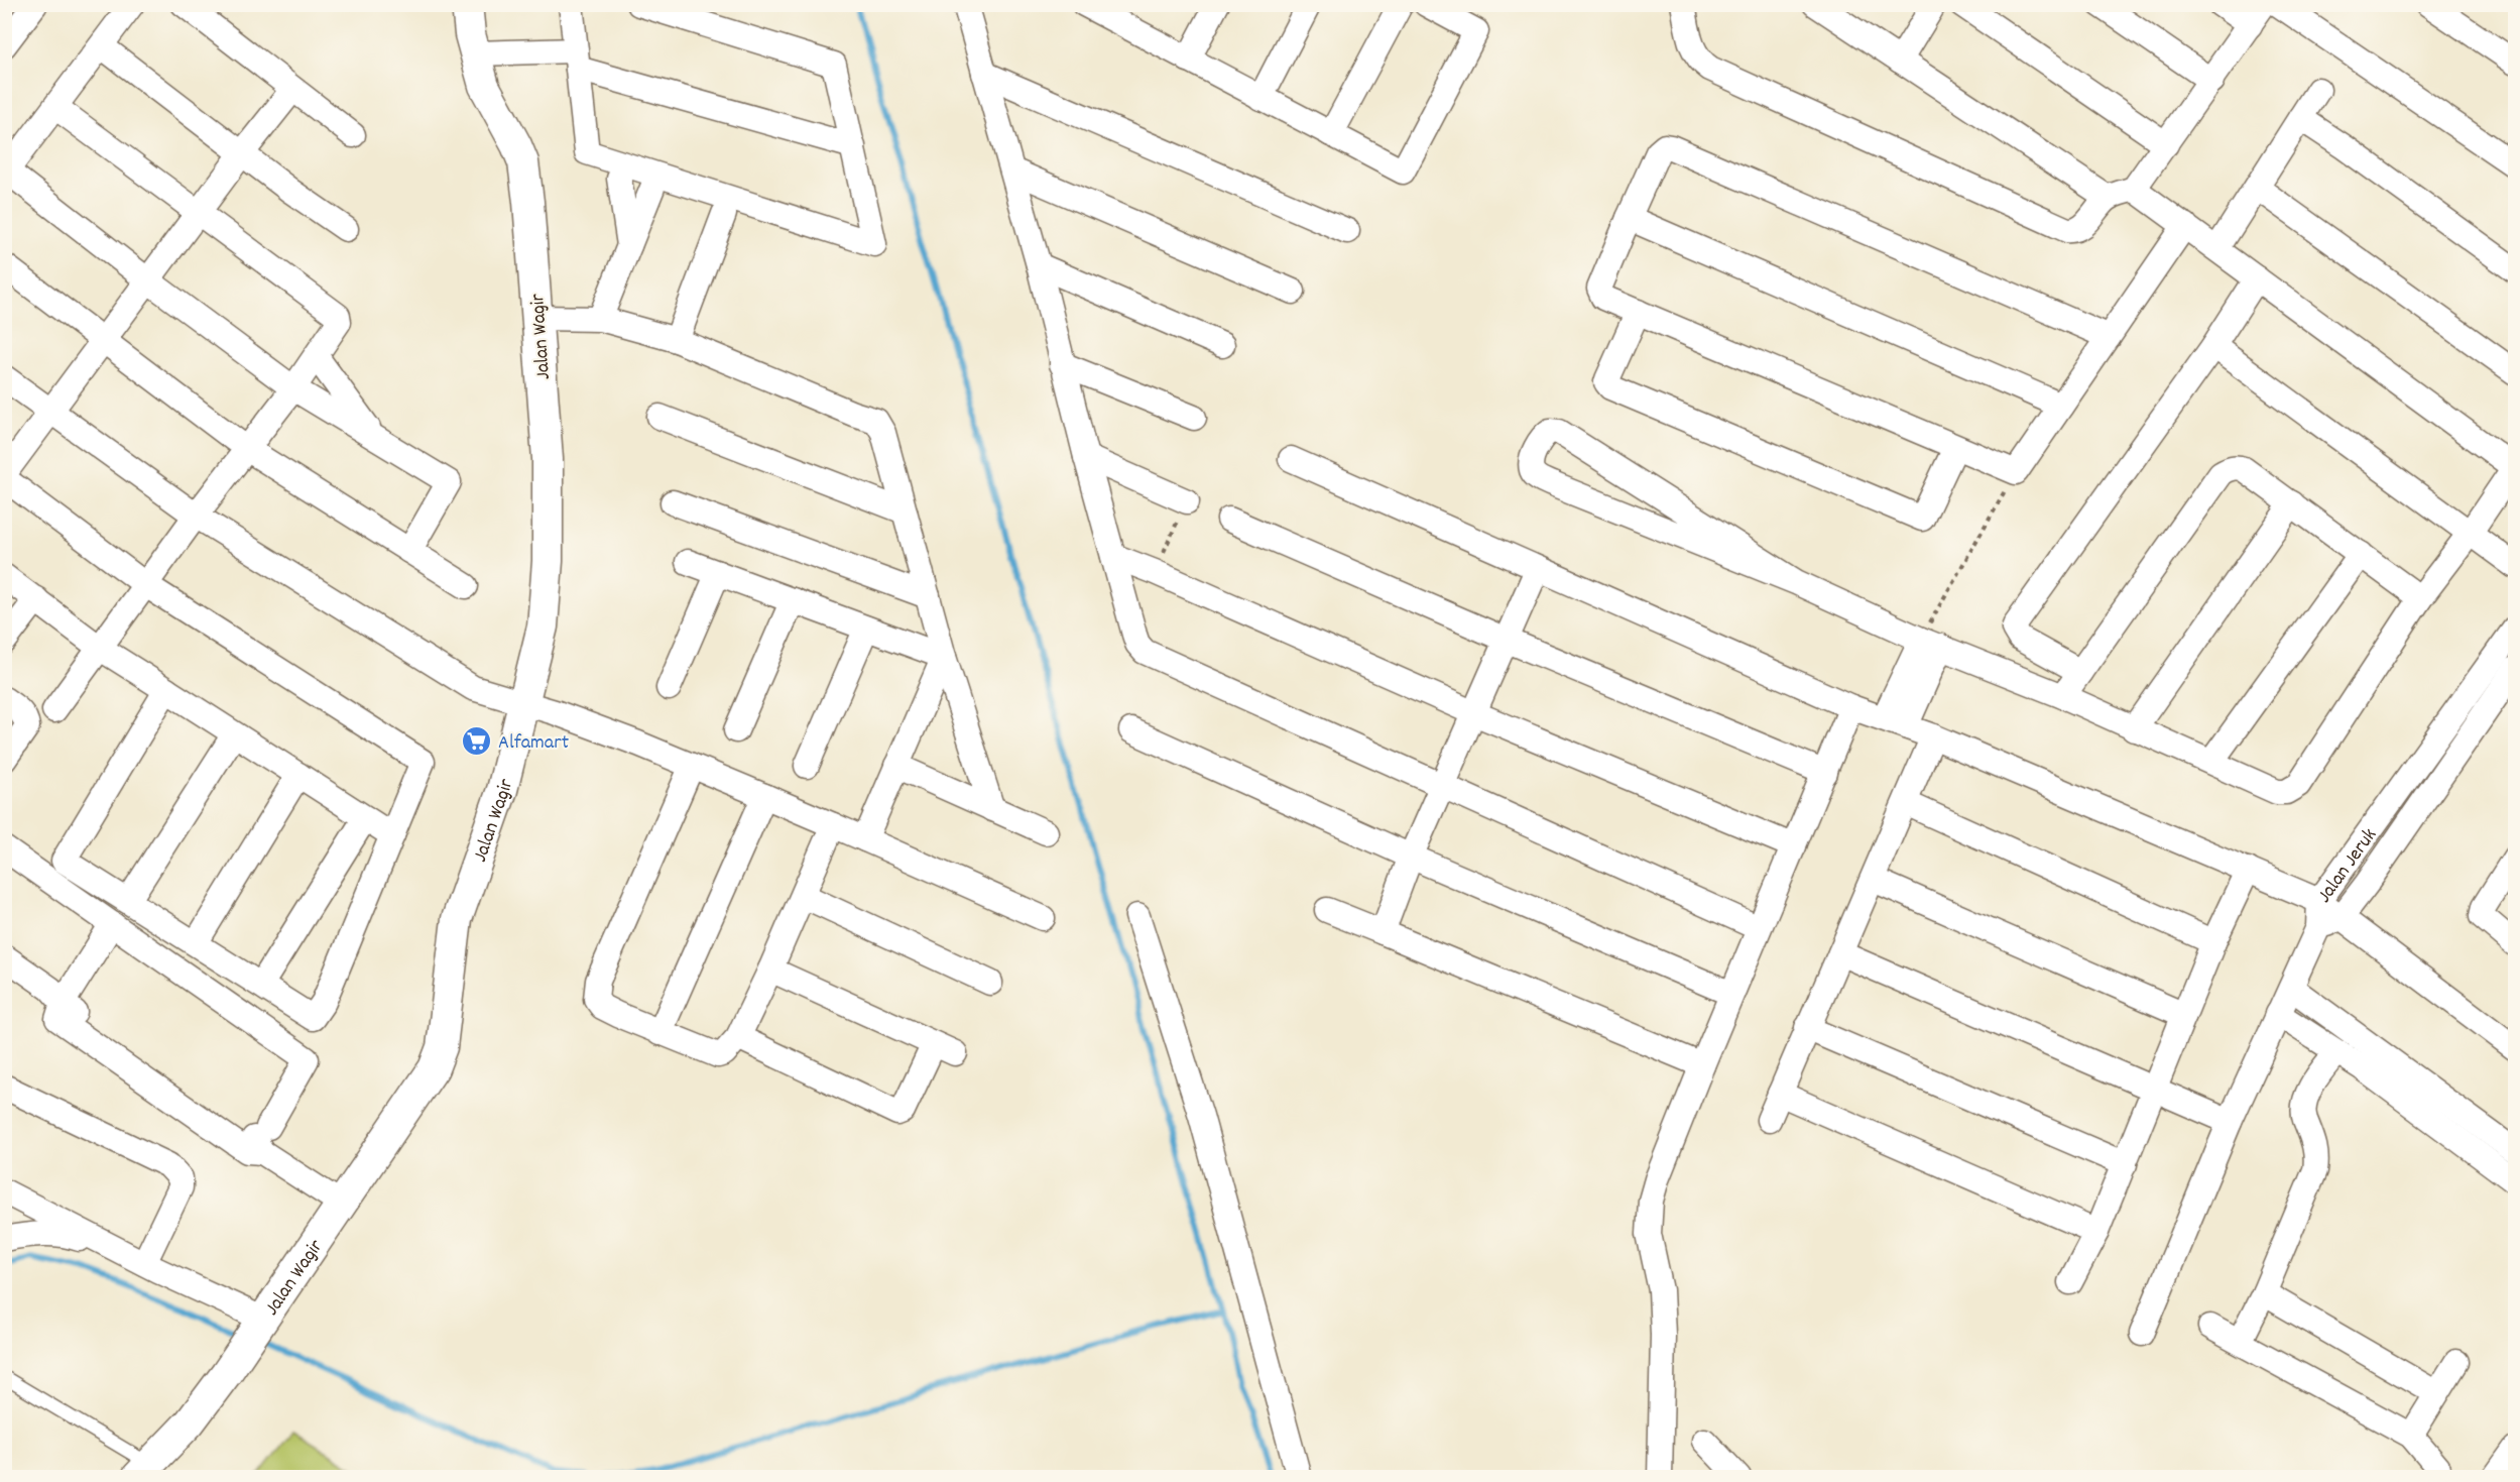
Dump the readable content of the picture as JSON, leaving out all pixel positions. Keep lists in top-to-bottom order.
{
  "streets": {
    "street": ["Jalan Wagir", "Jalan Jeruk"]
  },
  "places": {
    "supermarket": ["Alfamart"]
  }
}
